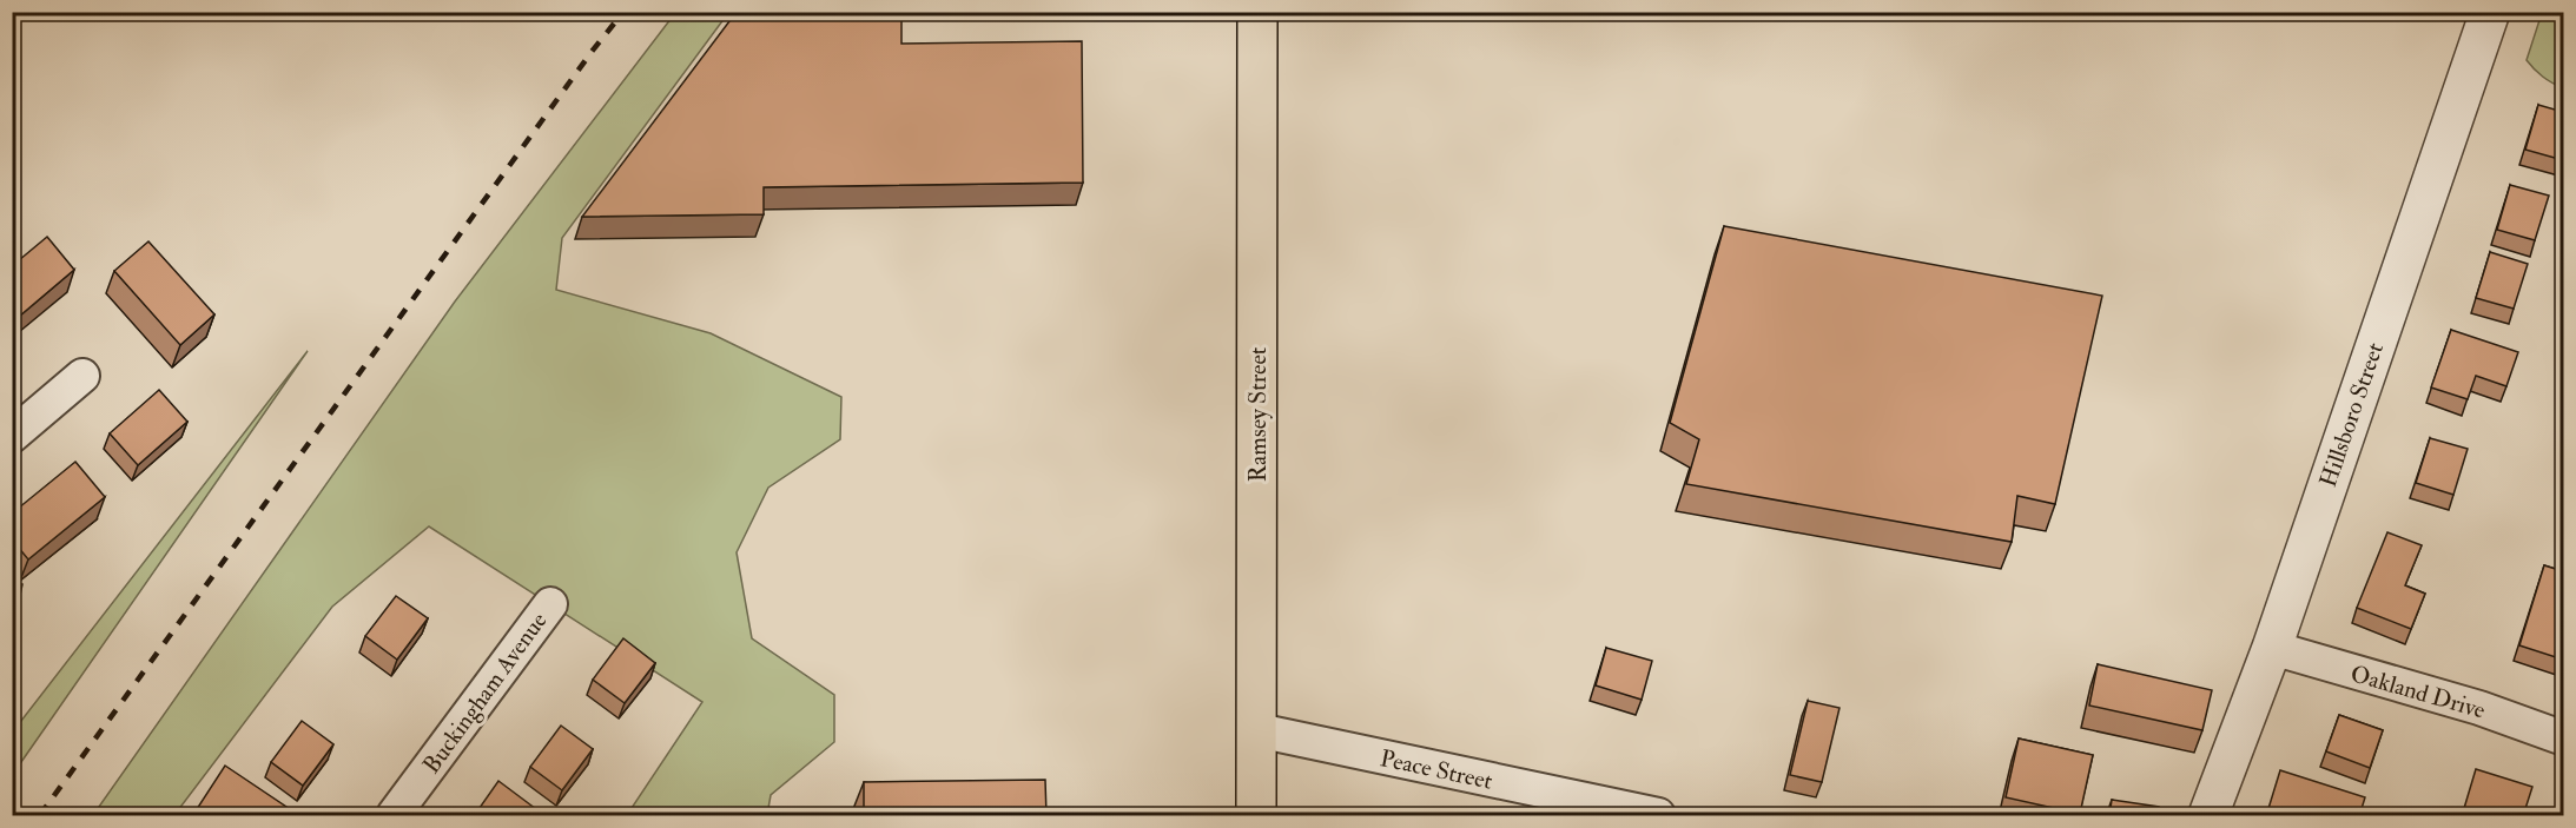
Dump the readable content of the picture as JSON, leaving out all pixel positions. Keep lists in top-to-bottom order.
{
  "streets": {
    "main road": ["Ramsey Street"],
    "street": [
      "Hillsboro Street",
      "Oakland Drive",
      "Buckingham Avenue",
      "Peace Street"
    ]
  },
  "crossings": [
    ["Ramsey Street", "Peace Street"],
    ["Hillsboro Street", "Oakland Drive"]
  ]
}
